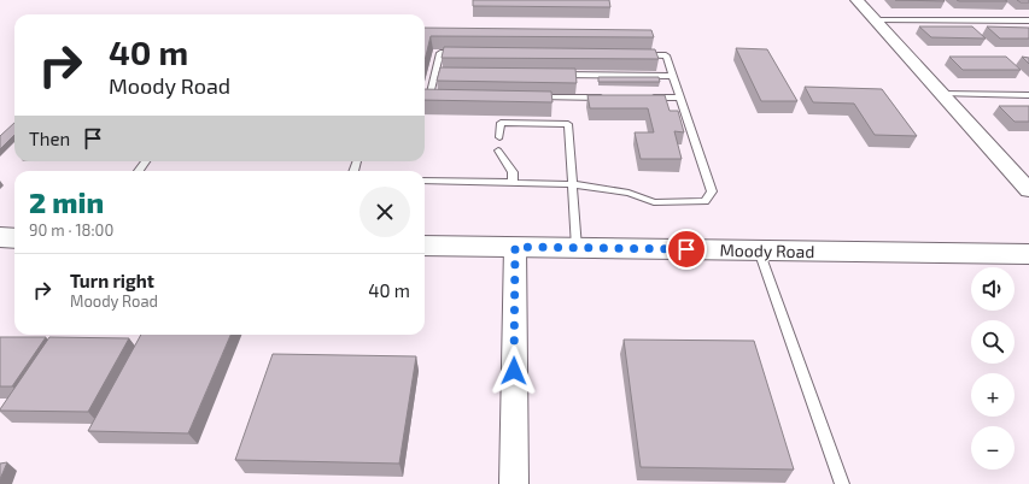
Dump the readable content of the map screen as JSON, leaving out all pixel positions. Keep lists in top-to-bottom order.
{
  "streets": {
    "main road": ["Moody Road"]
  },
  "page": {
    "turn": ["40 m", "Moody Road"],
    "then": "Then",
    "heading": ["2 min", "90 m · 18:00"],
    "list": [
      {
        "name": "Turn right",
        "note": "Moody Road",
        "value": "40 m"
      }
    ],
    "map_buttons": ["+", "−"]
  }
}
